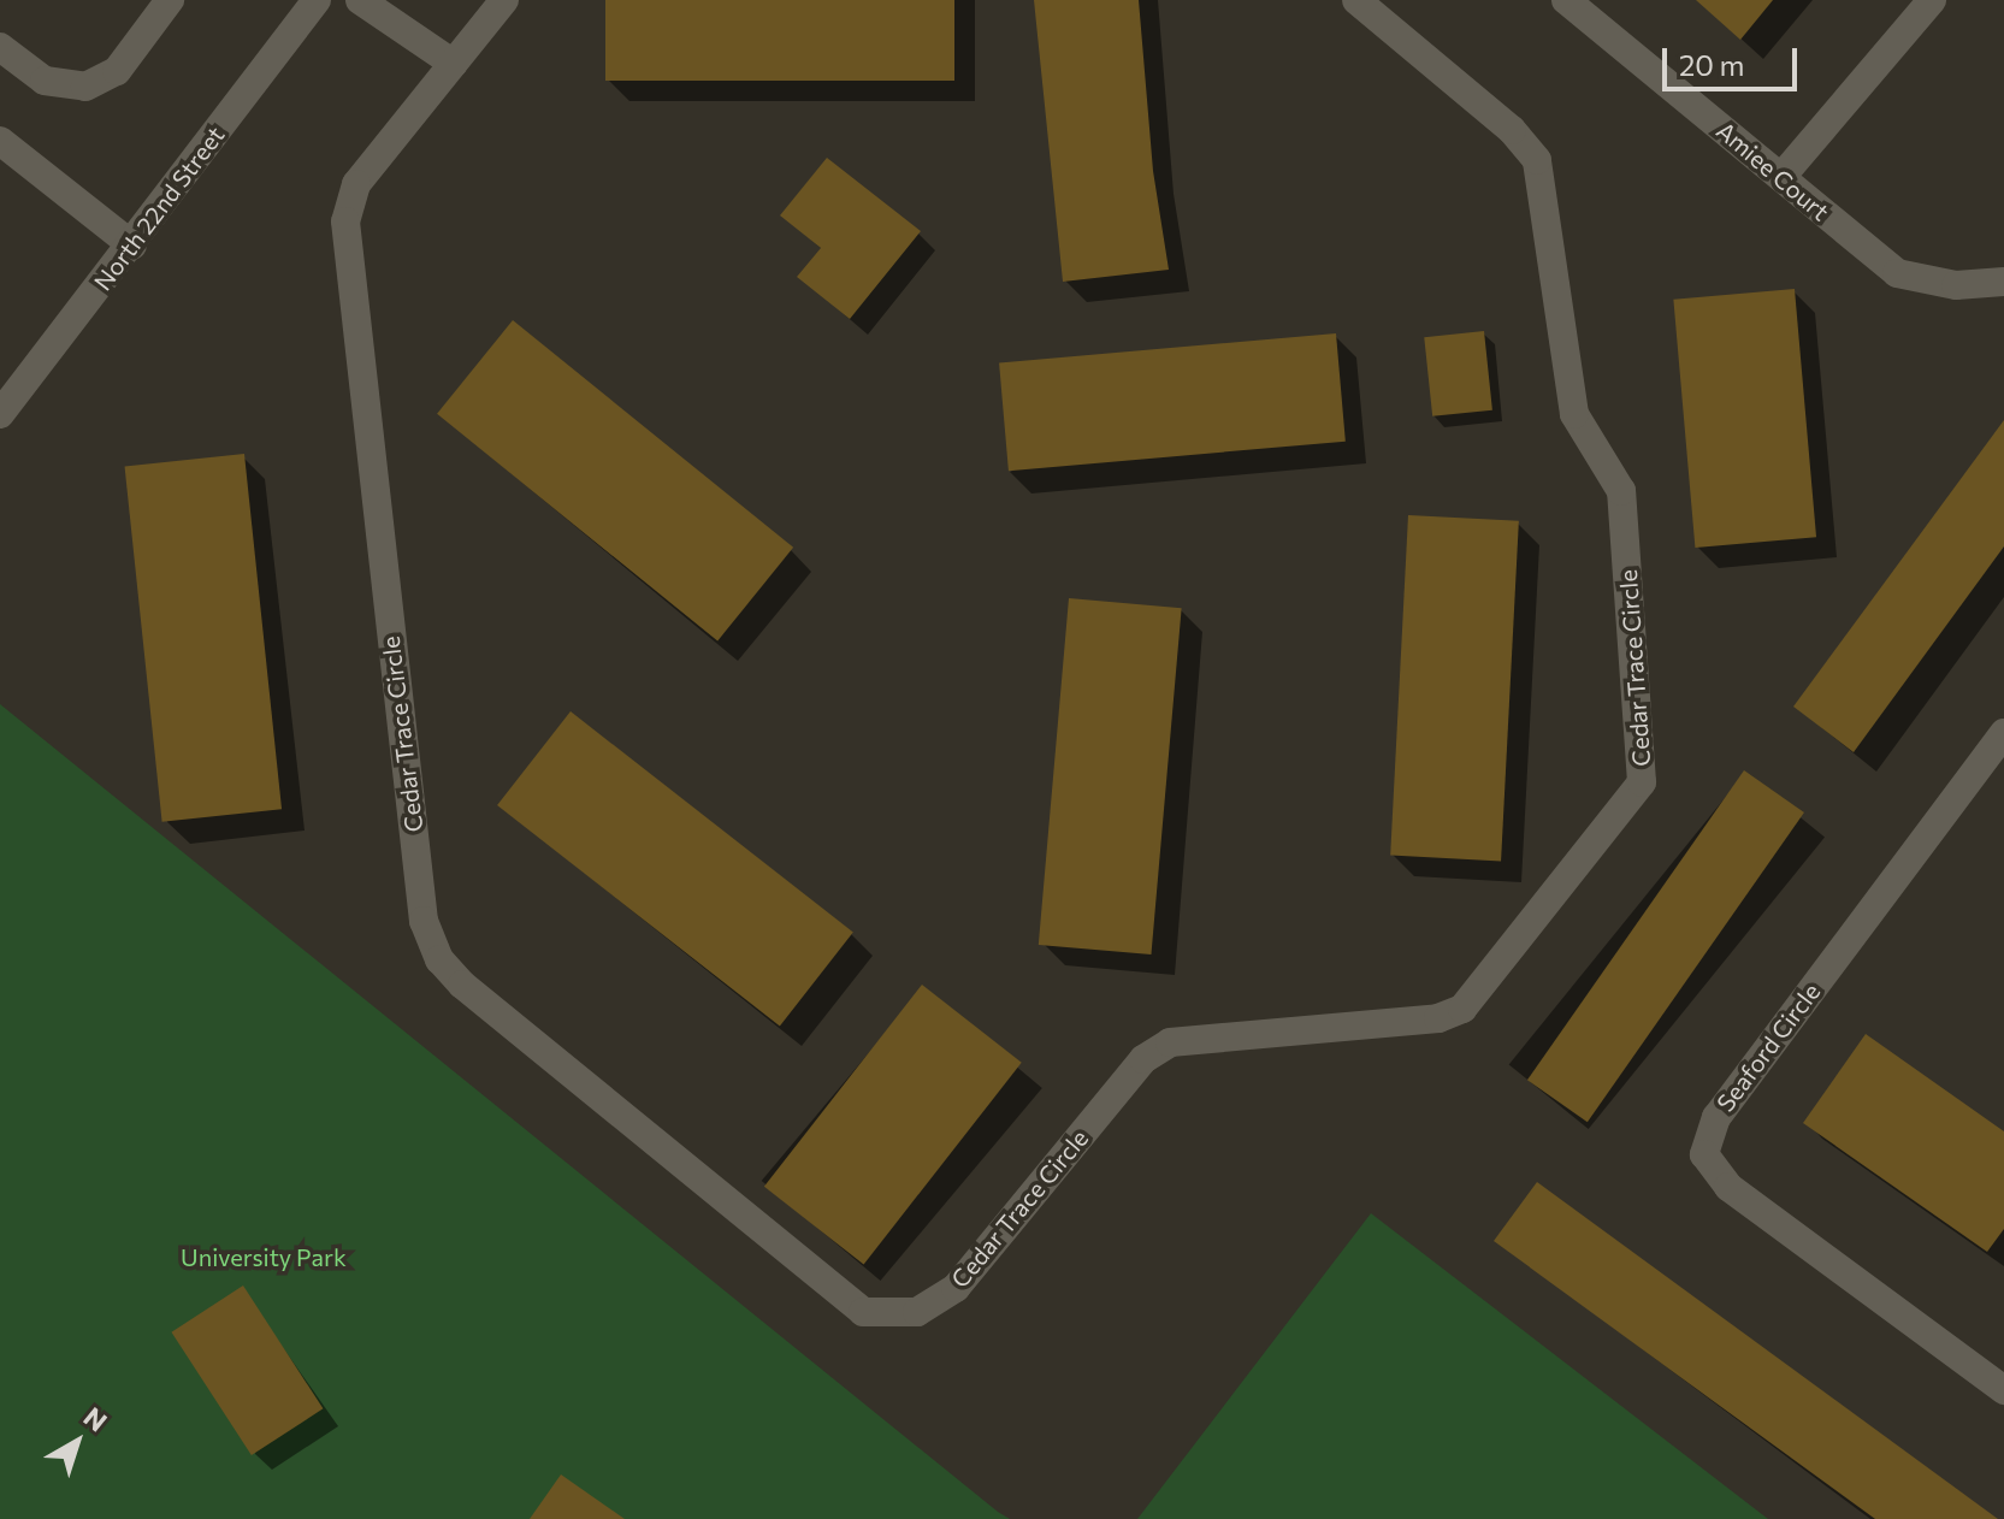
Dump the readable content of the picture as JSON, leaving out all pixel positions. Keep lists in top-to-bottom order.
{
  "streets": {
    "street": [
      "Amiee Court",
      "North 22nd Street",
      "Cedar Trace Circle",
      "Seaford Circle"
    ]
  },
  "parks": ["University Park"],
  "scale_bar": "20 m",
  "north": "top right"
}
